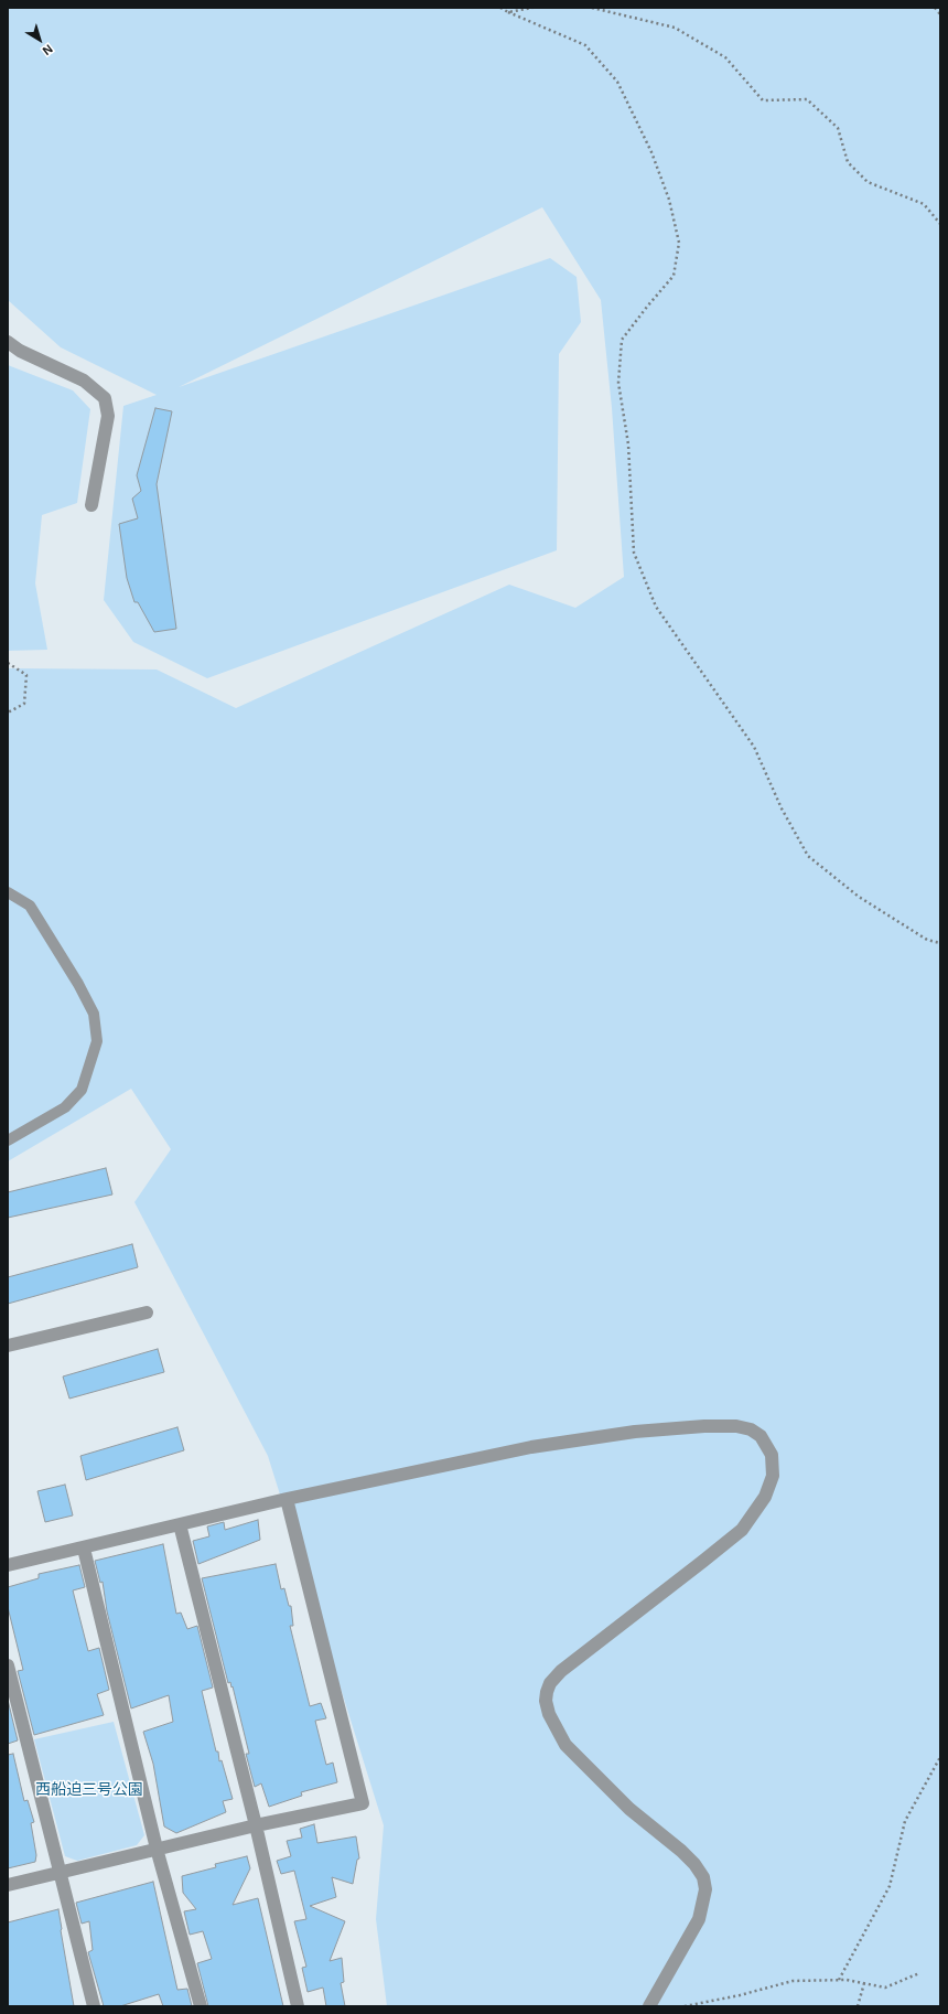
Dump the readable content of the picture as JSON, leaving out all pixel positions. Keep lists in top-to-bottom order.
{
  "parks": ["西船迫三号公園"],
  "north": "bottom right"
}
